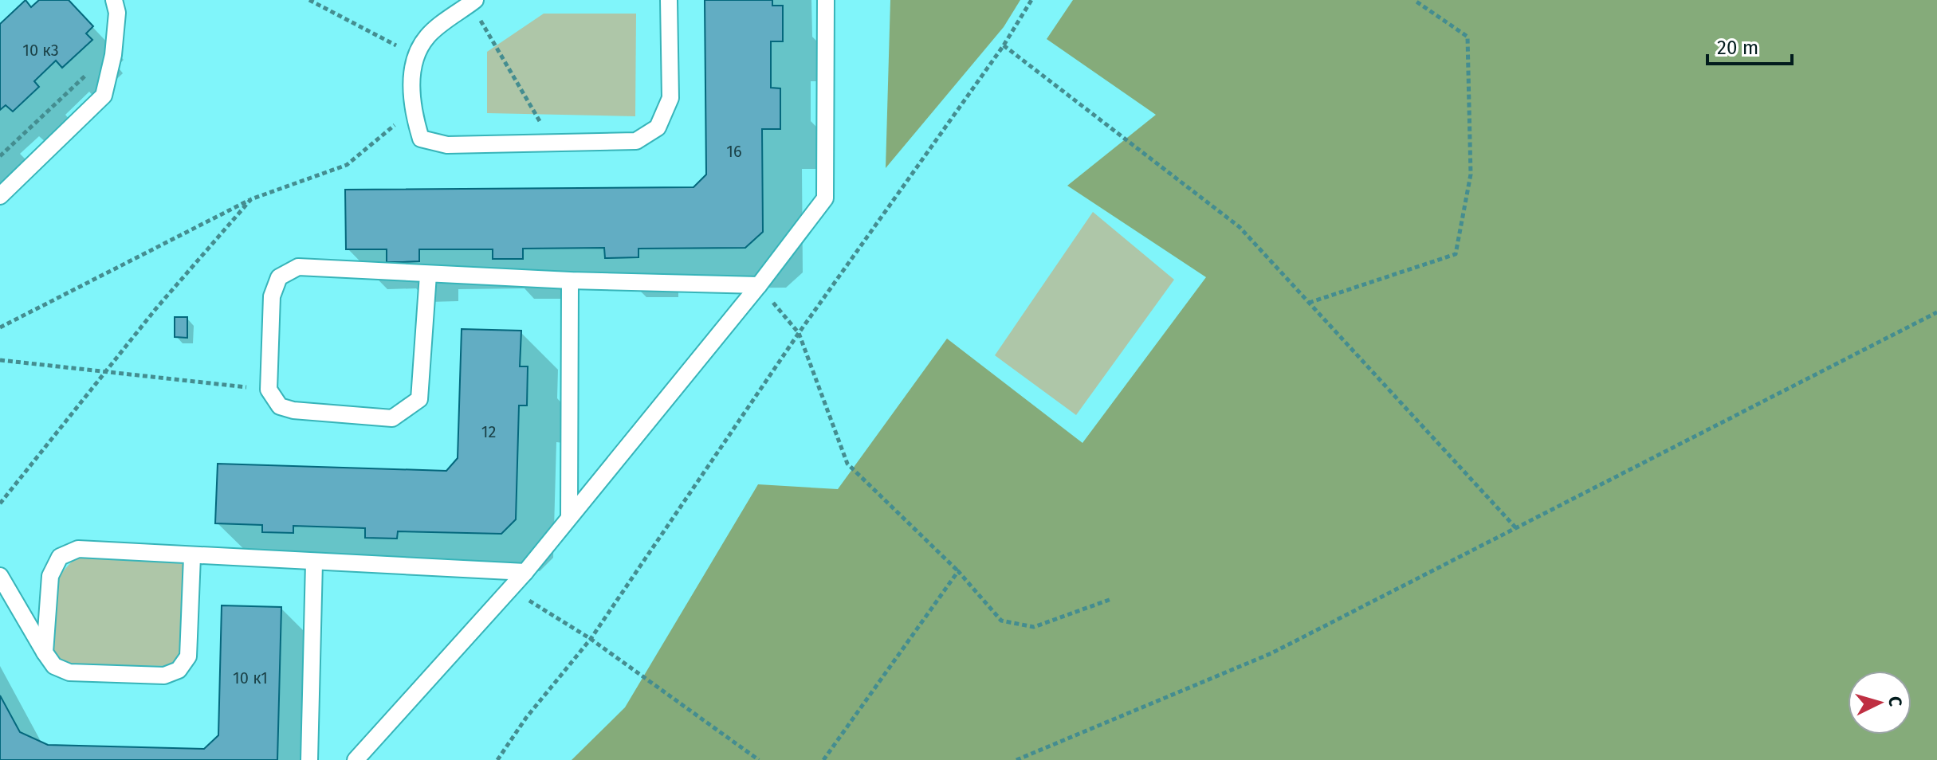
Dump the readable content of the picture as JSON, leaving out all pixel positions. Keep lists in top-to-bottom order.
{
  "house_numbers": [
    "10 к3",
    "16",
    "12",
    "10 к1"
  ],
  "scale_bar": "20 m",
  "north": "right"
}
